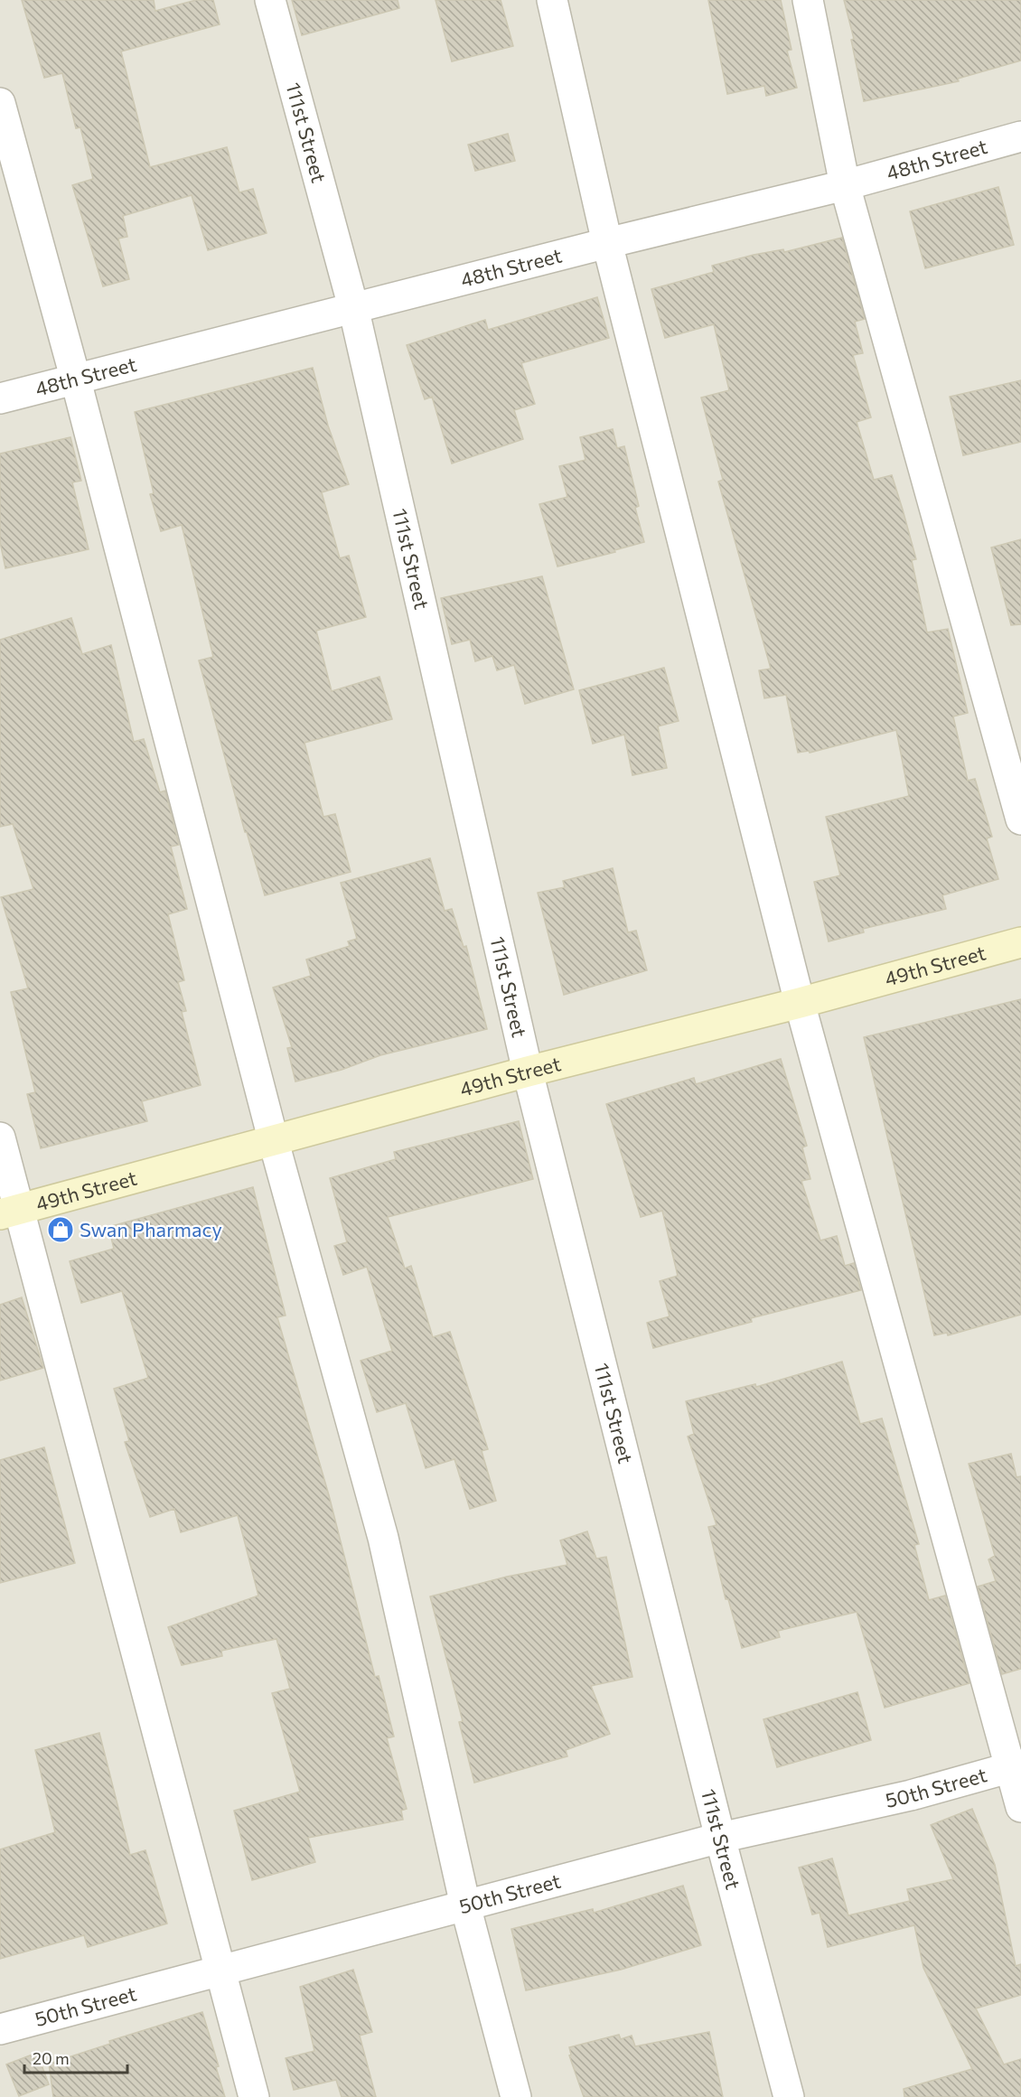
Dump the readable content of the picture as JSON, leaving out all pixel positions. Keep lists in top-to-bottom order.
{
  "streets": {
    "main road": ["49th Street"],
    "street": ["111st Street", "48th Street", "50th Street"]
  },
  "crossings": [
    ["111st Street", "48th Street"],
    ["111st Street", "49th Street"],
    ["111st Street", "50th Street"]
  ],
  "places": {
    "shop": ["Swan Pharmacy"]
  },
  "scale_bar": "20 m"
}
